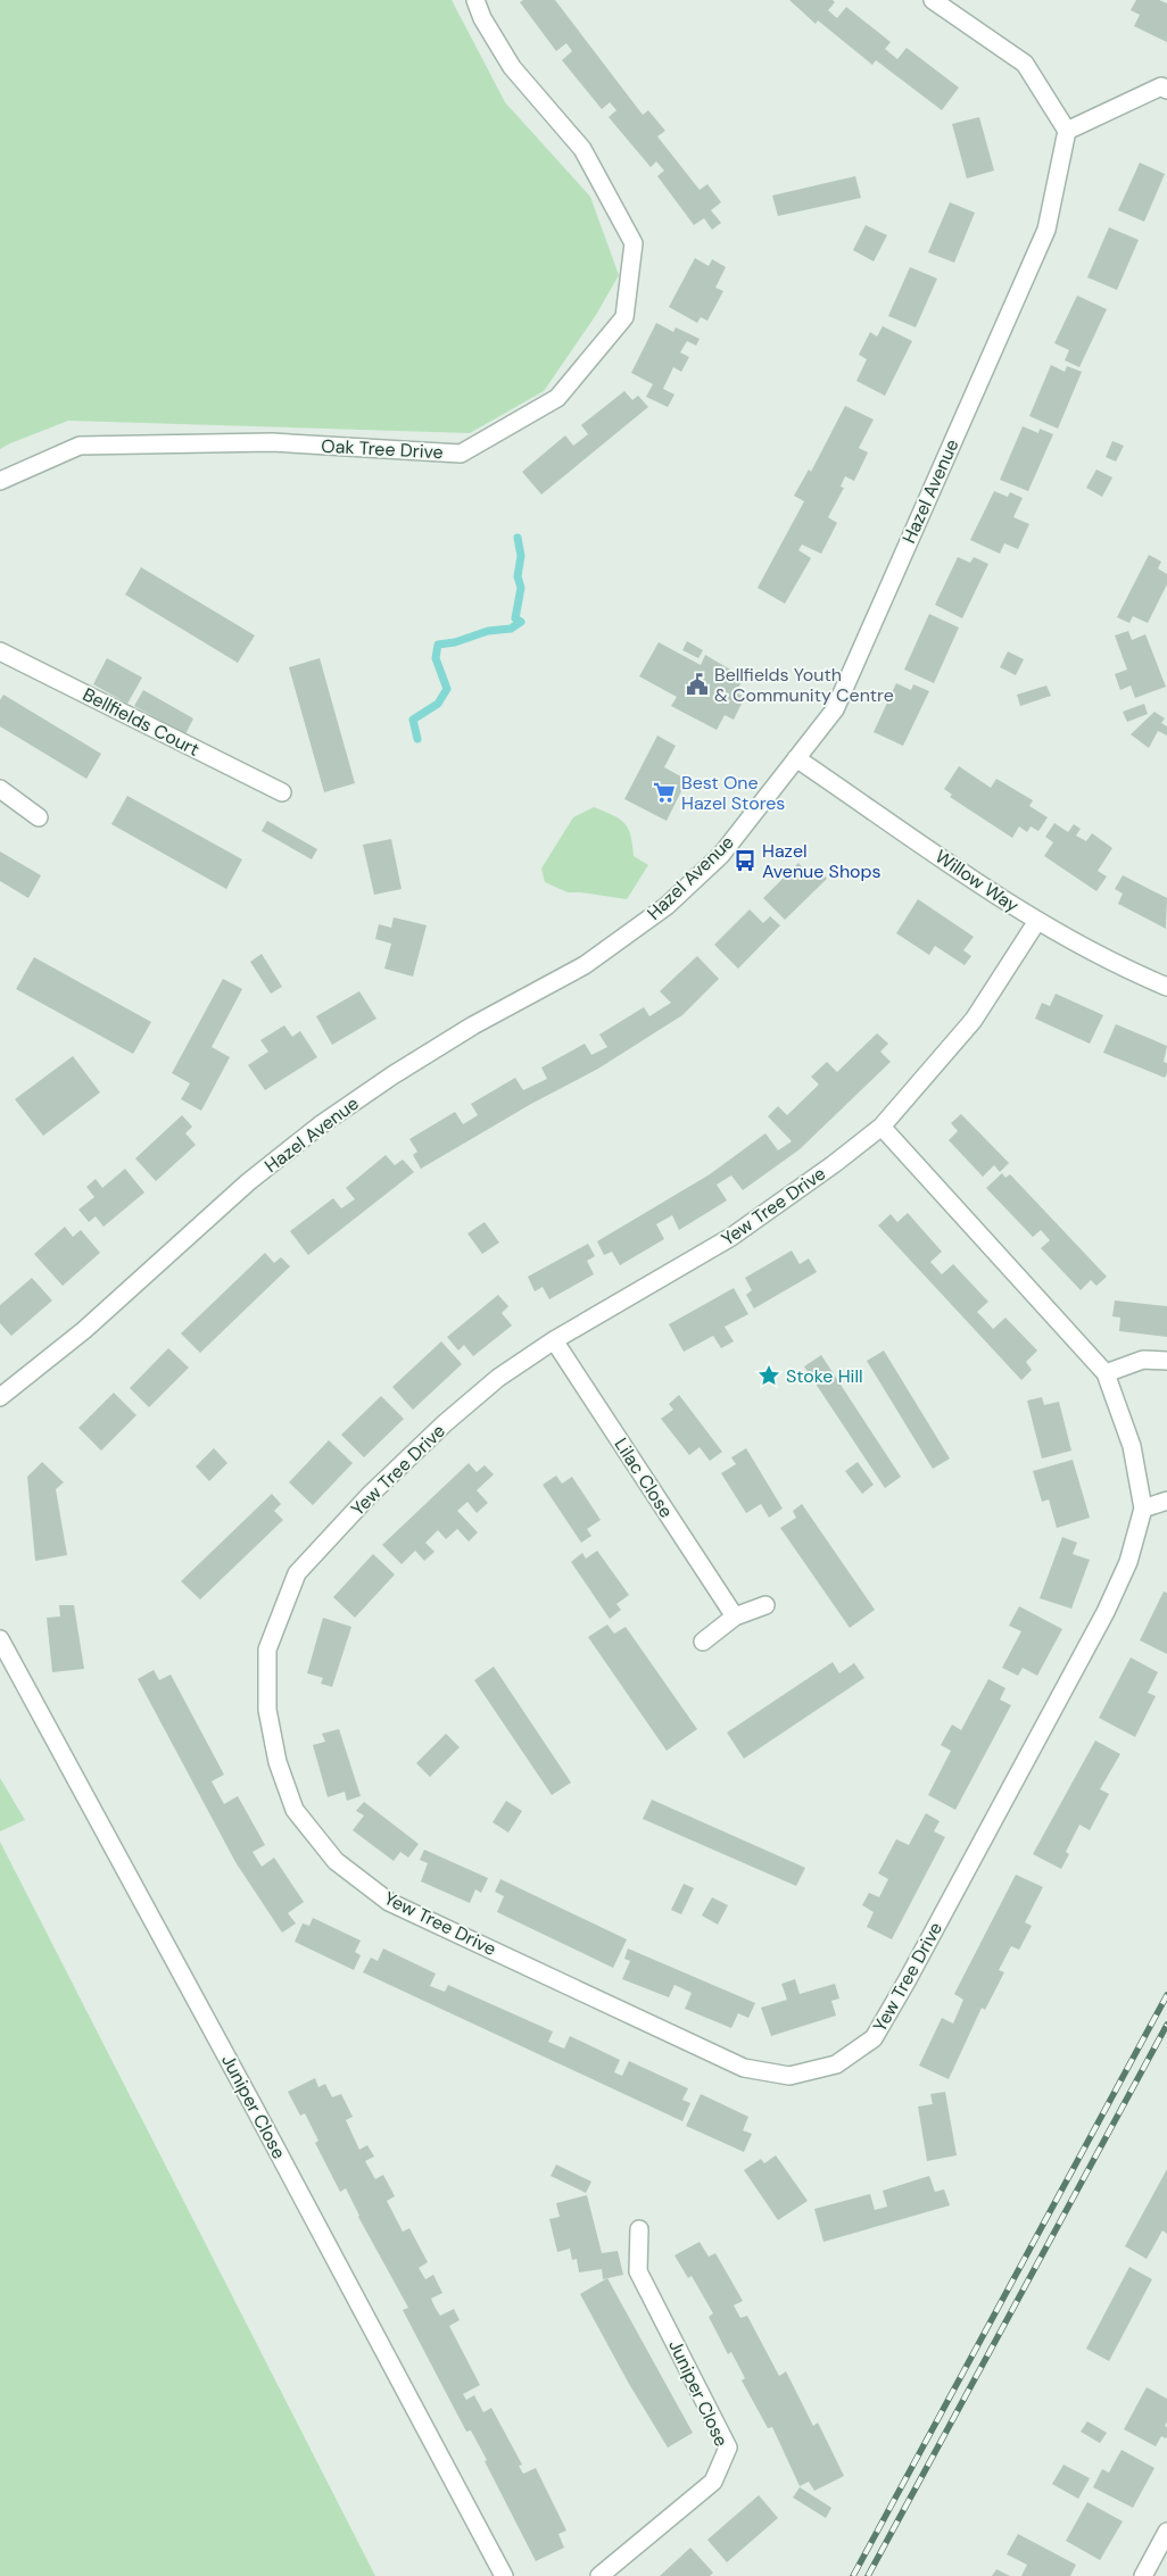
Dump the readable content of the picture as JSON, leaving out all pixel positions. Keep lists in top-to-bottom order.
{
  "streets": {
    "street": [
      "Oak Tree Drive",
      "Hazel Avenue",
      "Bellfields Court",
      "Willow Way",
      "Yew Tree Drive",
      "Lilac Close",
      "Juniper Close"
    ]
  },
  "crossings": [
    ["Hazel Avenue", "Willow Way"],
    ["Willow Way", "Yew Tree Drive"],
    ["Yew Tree Drive", "Lilac Close"]
  ],
  "places": {
    "public building": ["Bellfields Youth & Community Centre"],
    "supermarket": ["Best One Hazel Stores"],
    "bus stop": ["Hazel Avenue Shops"],
    "place": ["Stoke Hill"]
  }
}
